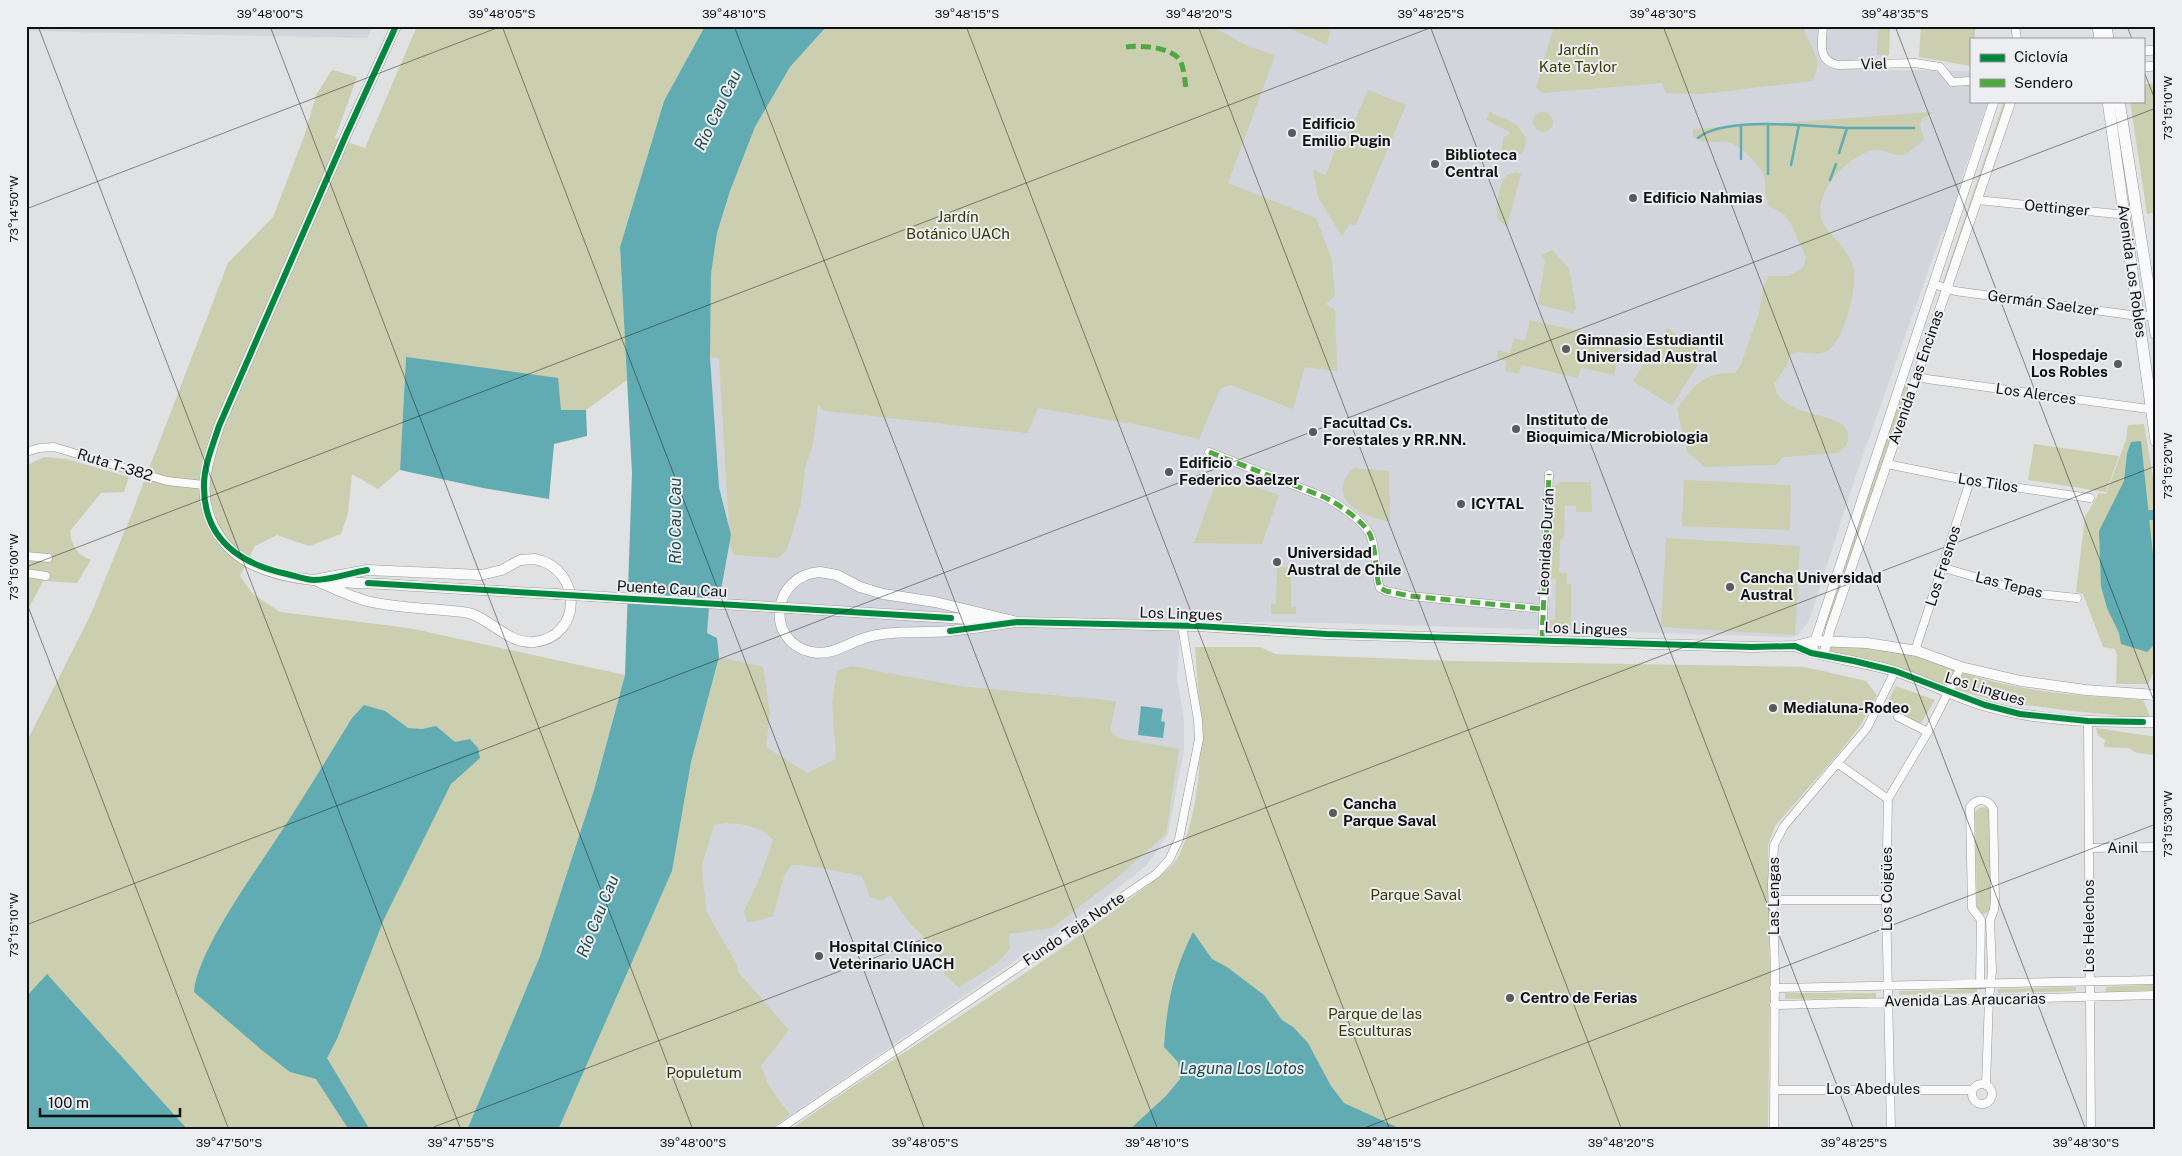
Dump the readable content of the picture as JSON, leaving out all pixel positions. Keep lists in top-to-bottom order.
{
  "streets": {
    "main road": ["Avenida Los Robles", "Puente Cau Cau", "Los Lingues"],
    "street": [
      "Viel",
      "Oettinger",
      "Germán Saelzer",
      "Avenida Las Encinas",
      "Los Alerces",
      "Ruta T-382",
      "Los Tilos",
      "Leonidas Durán",
      "Los Fresnos",
      "Las Tepas",
      "Ainil",
      "Los Coigües",
      "Las Lengas",
      "Los Helechos",
      "Fundo Teja Norte",
      "Avenida Las Araucarias",
      "Los Abedules"
    ]
  },
  "crossings": [
    ["Oettinger", "Avenida Los Robles"],
    ["Oettinger", "Avenida Las Encinas"],
    ["Avenida Los Robles", "Germán Saelzer"],
    ["Avenida Los Robles", "Los Alerces"],
    ["Germán Saelzer", "Avenida Las Encinas"],
    ["Avenida Las Encinas", "Los Alerces"],
    ["Avenida Las Encinas", "Los Tilos"],
    ["Avenida Las Encinas", "Los Lingues"],
    ["Los Tilos", "Los Fresnos"],
    ["Leonidas Durán", "Los Lingues"],
    ["Los Fresnos", "Las Tepas"],
    ["Los Fresnos", "Los Lingues"],
    ["Puente Cau Cau", "Los Lingues"],
    ["Los Lingues", "Los Coigües"],
    ["Los Lingues", "Las Lengas"],
    ["Los Lingues", "Los Helechos"],
    ["Los Lingues", "Fundo Teja Norte"],
    ["Ainil", "Los Helechos"],
    ["Los Coigües", "Avenida Las Araucarias"],
    ["Los Coigües", "Los Abedules"],
    ["Las Lengas", "Avenida Las Araucarias"],
    ["Las Lengas", "Los Abedules"],
    ["Los Helechos", "Avenida Las Araucarias"]
  ],
  "water": ["Río Cau Cau", "Laguna Los Lotos"],
  "parks": [
    "Jardín Kate Taylor",
    "Jardín Botánico UACh",
    "Parque Saval",
    "Parque de las Esculturas",
    "Populetum"
  ],
  "places": [
    "Edificio Emilio Pugin",
    "Biblioteca Central",
    "Edificio Nahmias",
    "Gimnasio Estudiantil Universidad Austral",
    "Hospedaje Los Robles",
    "Instituto de Bioquimica/Microbiologia",
    "Facultad Cs. Forestales y RR.NN.",
    "Edificio Federico Saelzer",
    "ICYTAL",
    "Universidad Austral de Chile",
    "Cancha Universidad Austral",
    "Medialuna-Rodeo",
    "Cancha Parque Saval",
    "Hospital Clínico Veterinario UACH",
    "Centro de Ferias"
  ],
  "legend": ["Ciclovía", "Sendero"],
  "scale_bar": "100 m",
  "coordinates": [
    "39°48'00\"S",
    "39°48'05\"S",
    "39°48'10\"S",
    "39°48'15\"S",
    "39°48'20\"S",
    "39°48'25\"S",
    "39°48'30\"S",
    "39°48'35\"S",
    "73°15'10\"W",
    "73°14'50\"W",
    "73°15'20\"W",
    "73°15'00\"W",
    "73°15'30\"W",
    "39°47'50\"S",
    "39°47'55\"S"
  ]
}
